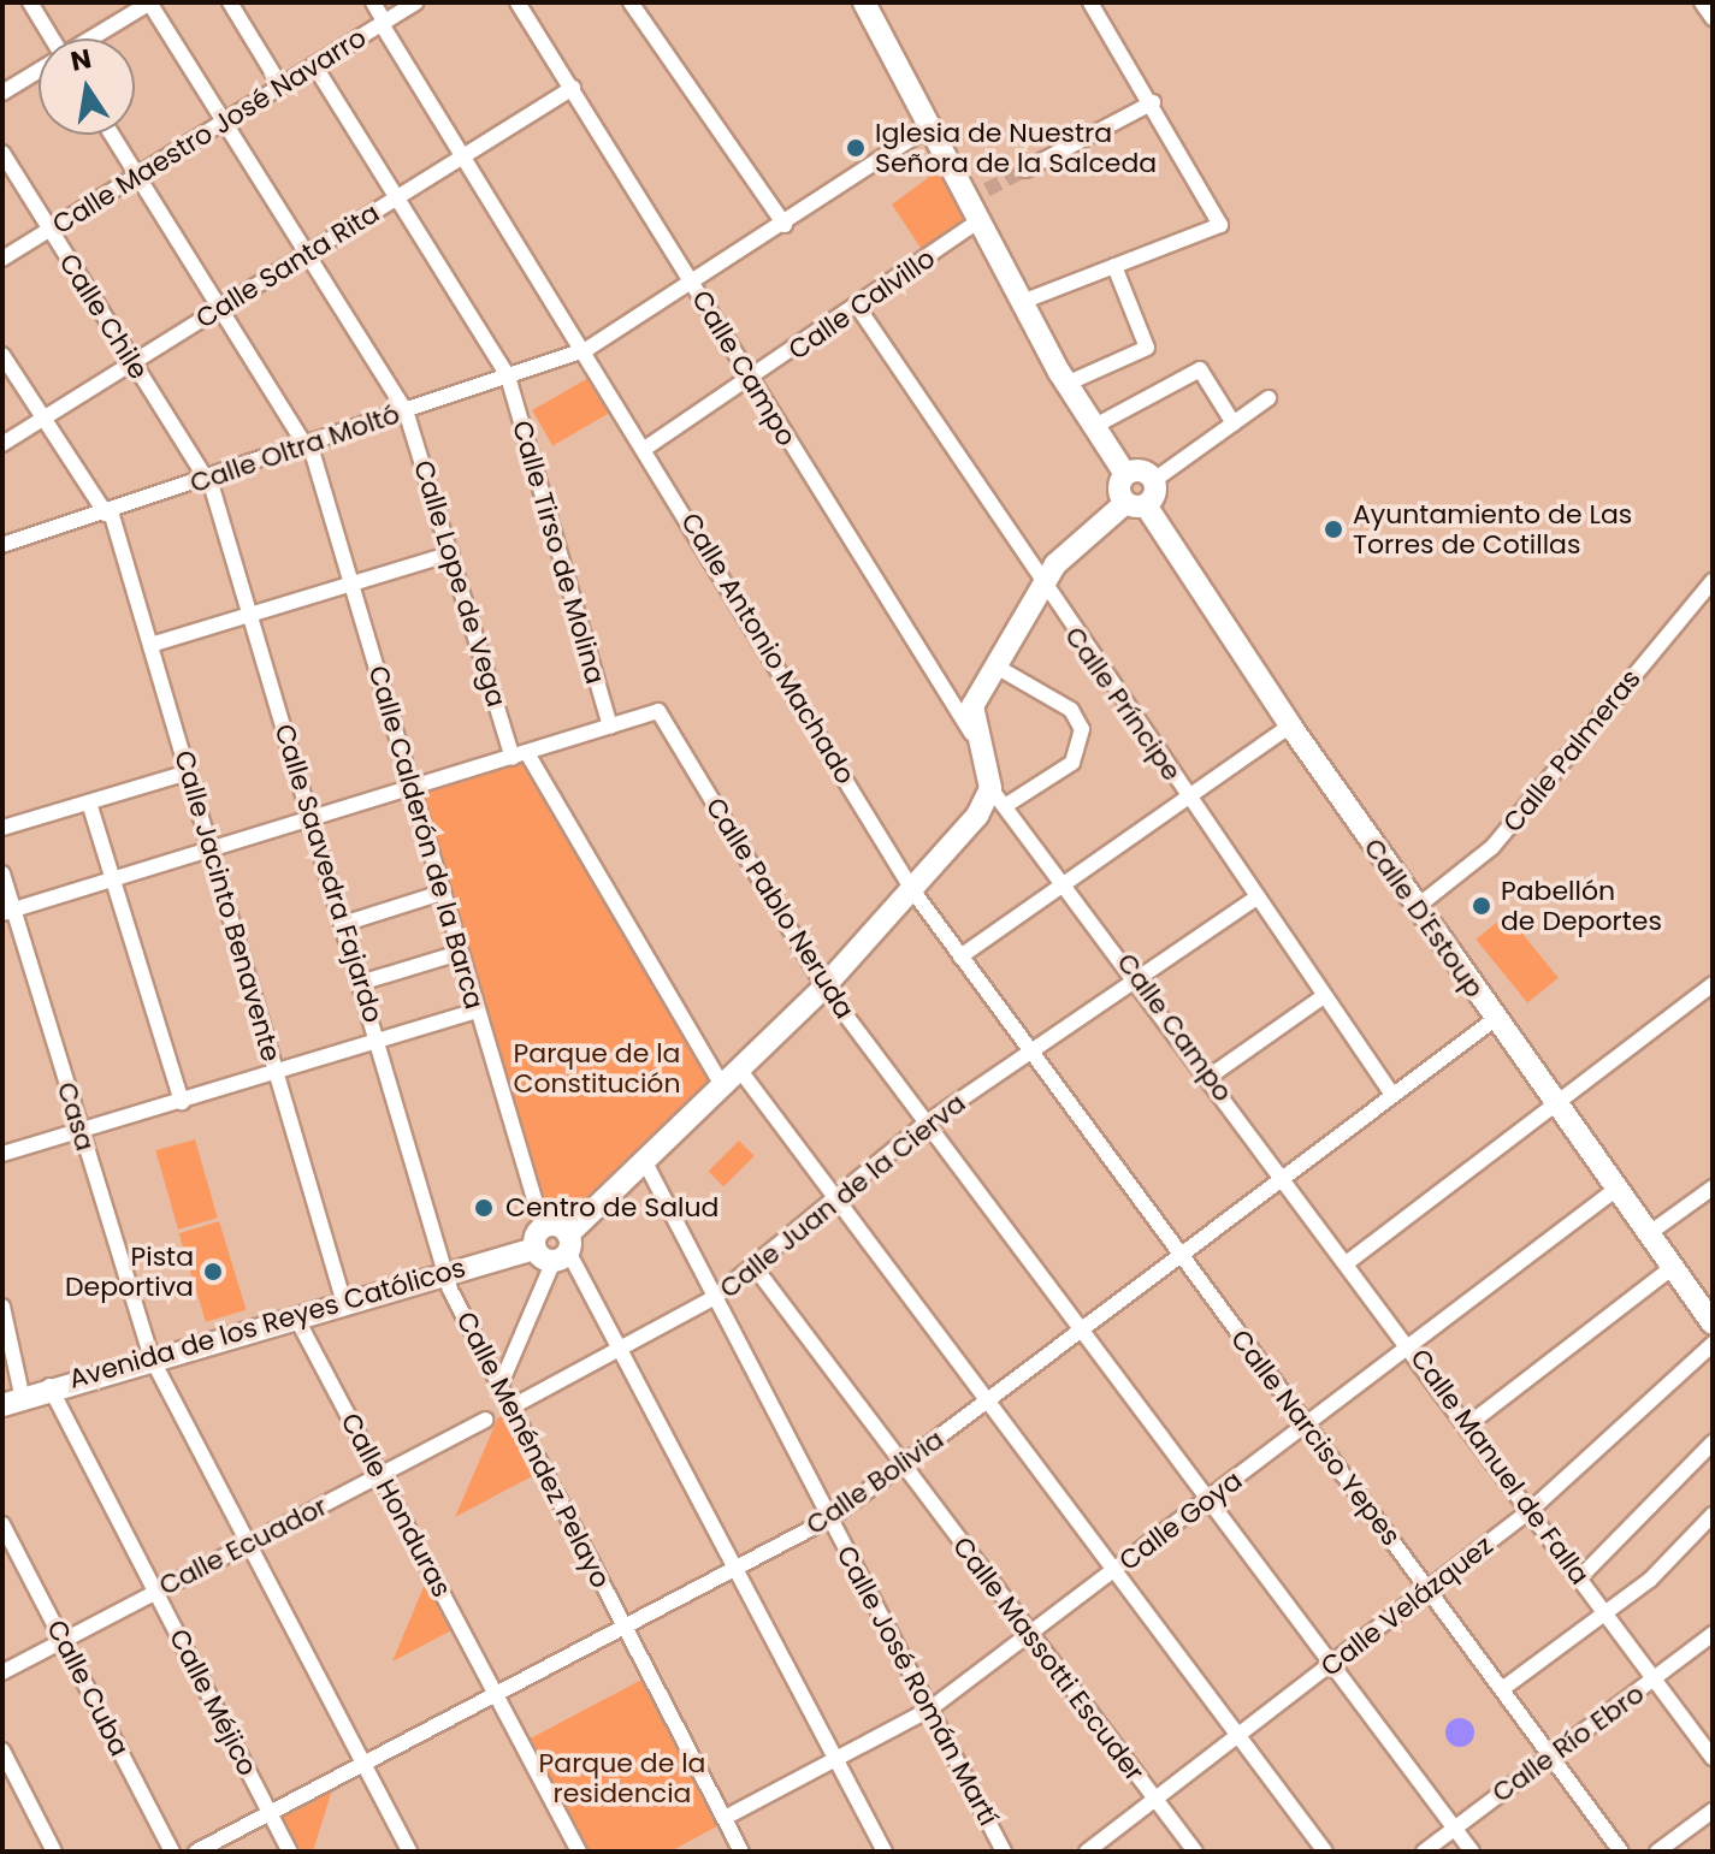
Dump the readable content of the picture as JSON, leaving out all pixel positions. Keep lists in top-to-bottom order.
{
  "streets": {
    "main road": ["Calle D'Estoup", "Avenida de los Reyes Católicos"],
    "street": [
      "Calle Maestro José Navarro",
      "Calle Santa Rita",
      "Calle Calvillo",
      "Calle Chile",
      "Calle Campo",
      "Calle Oltra Moltó",
      "Calle Tirso de Molina",
      "Calle Lope de Vega",
      "Calle Antonio Machado",
      "Calle Príncipe",
      "Calle Palmeras",
      "Calle Calderón de la Barca",
      "Calle Saavedra Fajardo",
      "Calle Jacinto Benavente",
      "Calle Pablo Neruda",
      "Casa",
      "Calle Juan de la Cierva",
      "Calle Narciso Yepes",
      "Calle Menéndez Pelayo",
      "Calle Manuel de Falla",
      "Calle Bolivia",
      "Calle Honduras",
      "Calle Goya",
      "Calle Ecuador",
      "Calle Velázquez",
      "Calle Massotti Escuder",
      "Calle José Román Martí",
      "Calle Cuba",
      "Calle Méjico",
      "Calle Río Ebro"
    ]
  },
  "crossings": [
    ["Calle Maestro José Navarro", "Calle Chile"],
    ["Calle Maestro José Navarro", "Calle Tirso de Molina"],
    ["Calle Maestro José Navarro", "Calle Lope de Vega"],
    ["Calle Maestro José Navarro", "Calle Antonio Machado"],
    ["Calle Maestro José Navarro", "Calle Calderón de la Barca"],
    ["Calle Santa Rita", "Calle Chile"],
    ["Calle Santa Rita", "Calle Campo"],
    ["Calle Santa Rita", "Calle Tirso de Molina"],
    ["Calle Santa Rita", "Calle Lope de Vega"],
    ["Calle Santa Rita", "Calle Antonio Machado"],
    ["Calle Santa Rita", "Calle Calderón de la Barca"],
    ["Calle Santa Rita", "Calle Jacinto Benavente"],
    ["Calle Calvillo", "Calle Campo"],
    ["Calle Calvillo", "Calle Antonio Machado"],
    ["Calle Calvillo", "Calle Príncipe"],
    ["Calle Chile", "Calle Oltra Moltó"],
    ["Calle Chile", "Calle Saavedra Fajardo"],
    ["Calle Campo", "Calle Oltra Moltó"],
    ["Calle Campo", "Calle Juan de la Cierva"],
    ["Calle Campo", "Calle Manuel de Falla"],
    ["Calle Campo", "Calle Bolivia"],
    ["Calle Oltra Moltó", "Calle Tirso de Molina"],
    ["Calle Oltra Moltó", "Calle Lope de Vega"],
    ["Calle Oltra Moltó", "Calle Antonio Machado"],
    ["Calle Oltra Moltó", "Calle Calderón de la Barca"],
    ["Calle Oltra Moltó", "Calle Saavedra Fajardo"],
    ["Calle Oltra Moltó", "Calle Jacinto Benavente"],
    ["Calle Tirso de Molina", "Calle Pablo Neruda"],
    ["Calle Antonio Machado", "Calle Juan de la Cierva"],
    ["Calle Antonio Machado", "Calle Narciso Yepes"],
    ["Calle Antonio Machado", "Calle Bolivia"],
    ["Calle Príncipe", "Calle Juan de la Cierva"],
    ["Calle Príncipe", "Calle Bolivia"],
    ["Calle Palmeras", "Calle D'Estoup"],
    ["Calle Calderón de la Barca", "Calle Juan de la Cierva"],
    ["Calle Calderón de la Barca", "Avenida de los Reyes Católicos"],
    ["Calle Calderón de la Barca", "Calle Bolivia"],
    ["Calle Calderón de la Barca", "Calle Goya"],
    ["Calle Saavedra Fajardo", "Avenida de los Reyes Católicos"],
    ["Calle Saavedra Fajardo", "Calle Menéndez Pelayo"],
    ["Calle Jacinto Benavente", "Avenida de los Reyes Católicos"],
    ["Calle Pablo Neruda", "Calle Juan de la Cierva"],
    ["Calle Pablo Neruda", "Calle Bolivia"],
    ["Calle Pablo Neruda", "Calle Goya"],
    ["Calle Pablo Neruda", "Calle Velázquez"],
    ["Calle Pablo Neruda", "Calle Río Ebro"],
    ["Calle D'Estoup", "Calle Bolivia"],
    ["Calle D'Estoup", "Calle Goya"],
    ["Casa", "Avenida de los Reyes Católicos"],
    ["Casa", "Calle Bolivia"],
    ["Casa", "Calle Ecuador"],
    ["Calle Juan de la Cierva", "Calle Menéndez Pelayo"],
    ["Calle Juan de la Cierva", "Calle Massotti Escuder"],
    ["Calle Juan de la Cierva", "Calle José Román Martí"],
    ["Avenida de los Reyes Católicos", "Calle Menéndez Pelayo"],
    ["Avenida de los Reyes Católicos", "Calle Honduras"],
    ["Avenida de los Reyes Católicos", "Calle Méjico"],
    ["Calle Narciso Yepes", "Calle Bolivia"],
    ["Calle Narciso Yepes", "Calle Goya"],
    ["Calle Narciso Yepes", "Calle Velázquez"],
    ["Calle Narciso Yepes", "Calle Río Ebro"],
    ["Calle Menéndez Pelayo", "Calle Bolivia"],
    ["Calle Menéndez Pelayo", "Calle Goya"],
    ["Calle Manuel de Falla", "Calle Bolivia"],
    ["Calle Manuel de Falla", "Calle Goya"],
    ["Calle Manuel de Falla", "Calle Velázquez"],
    ["Calle Manuel de Falla", "Calle Río Ebro"],
    ["Calle Bolivia", "Calle Honduras"],
    ["Calle Bolivia", "Calle Massotti Escuder"],
    ["Calle Bolivia", "Calle José Román Martí"],
    ["Calle Bolivia", "Calle Méjico"],
    ["Calle Honduras", "Calle Ecuador"],
    ["Calle Goya", "Calle Massotti Escuder"],
    ["Calle Goya", "Calle José Román Martí"],
    ["Calle Ecuador", "Calle Cuba"],
    ["Calle Ecuador", "Calle Méjico"],
    ["Calle Velázquez", "Calle Massotti Escuder"]
  ],
  "parks": ["Parque de la Constitución", "Parque de la residencia"],
  "places": [
    "Iglesia de Nuestra Señora de la Salceda",
    "Ayuntamiento de Las Torres de Cotillas",
    "Pabellón de Deportes",
    "Centro de Salud",
    "Pista Deportiva"
  ],
  "north": "top"
}
